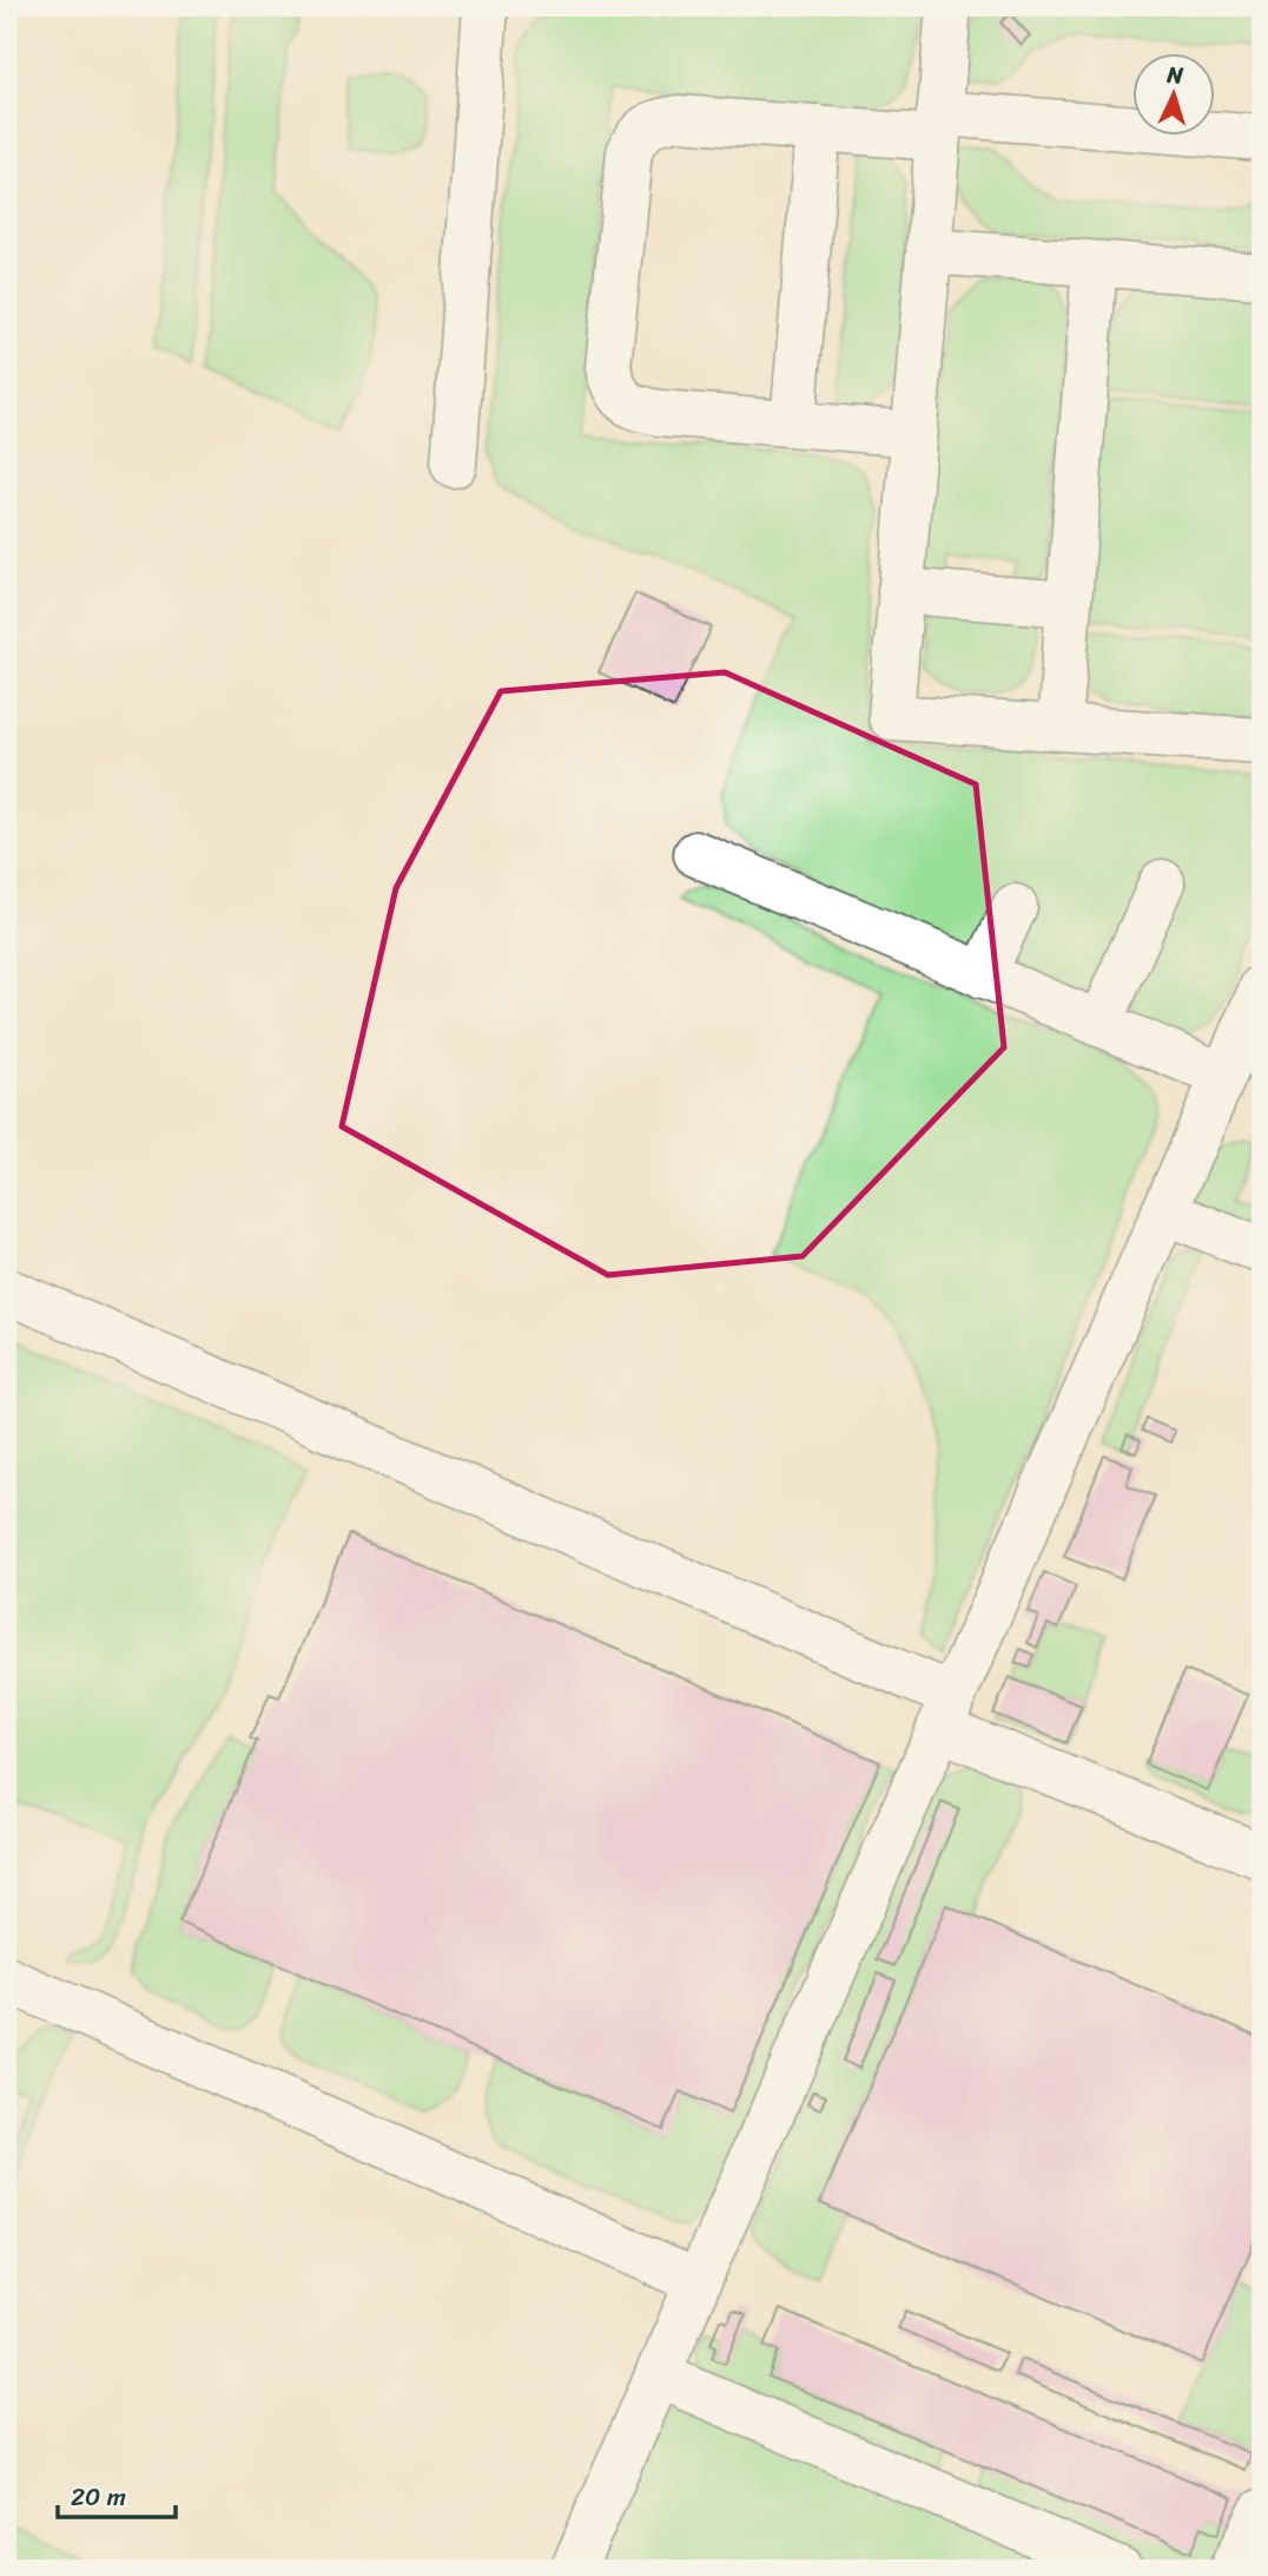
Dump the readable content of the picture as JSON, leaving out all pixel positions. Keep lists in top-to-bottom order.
{
  "scale_bar": "20 m",
  "north": "top"
}
